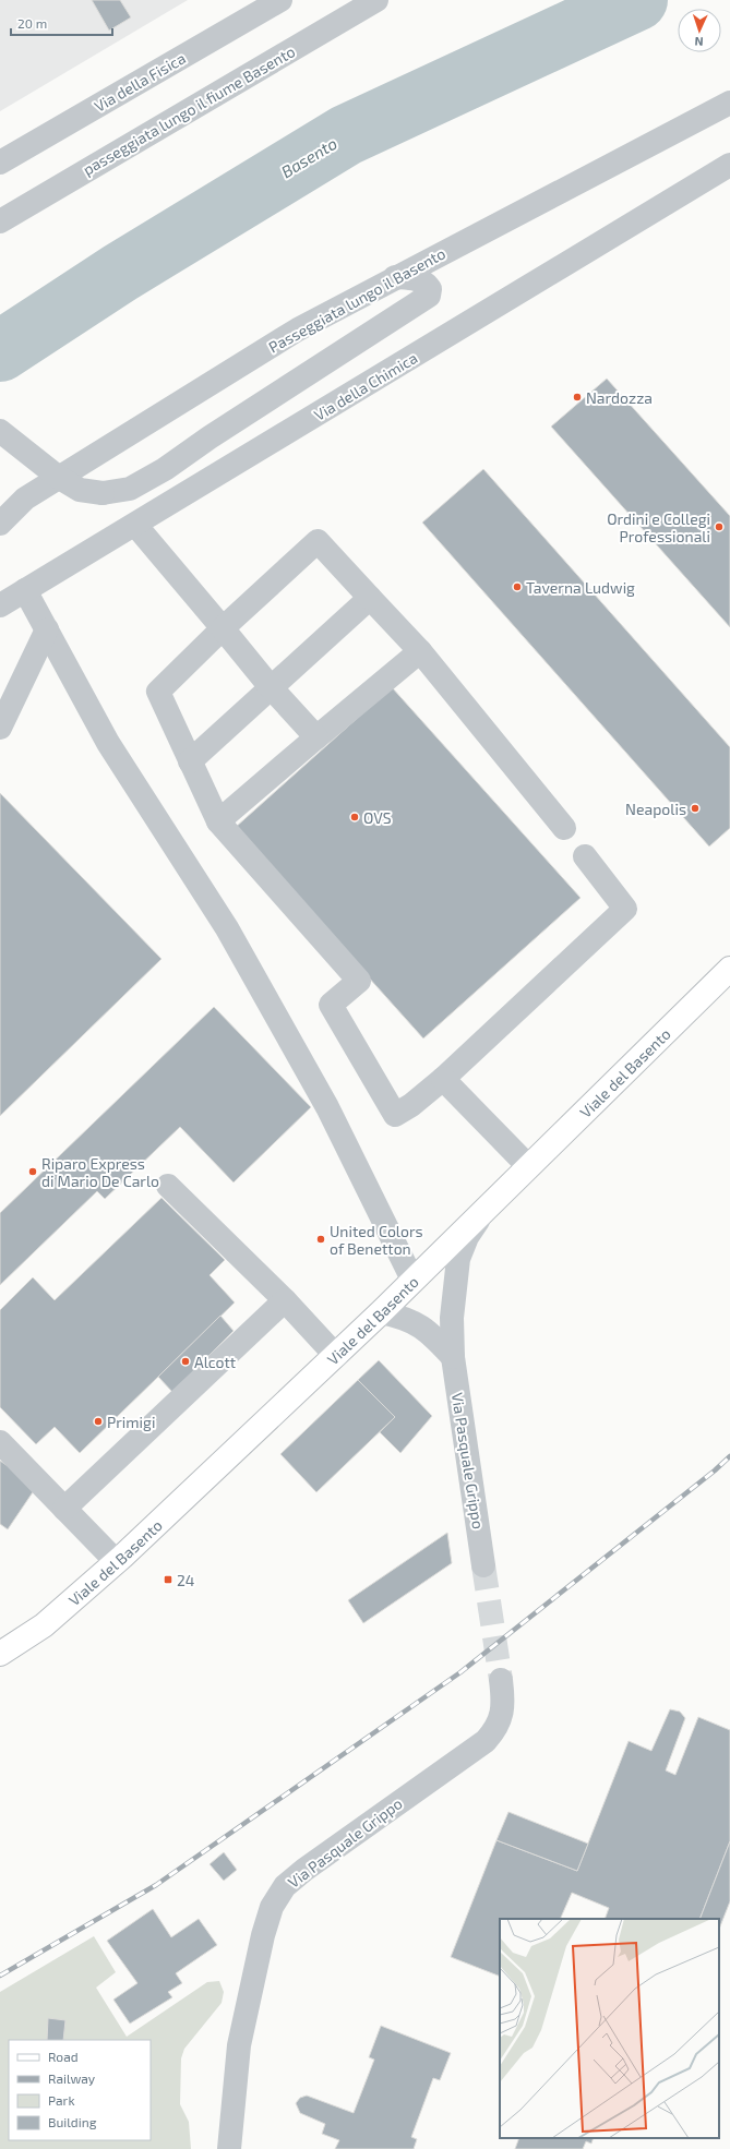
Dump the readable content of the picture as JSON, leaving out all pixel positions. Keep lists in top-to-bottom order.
{
  "streets": {
    "main road": ["Viale del Basento"],
    "street": [
      "Via della Fisica",
      "passeggiata lungo il fiume Basento",
      "Passeggiata lungo il Basento",
      "Via della Chimica",
      "Via Pasquale Grippo"
    ]
  },
  "crossings": [
    ["Viale del Basento", "Via Pasquale Grippo"]
  ],
  "water": ["Basento"],
  "places": {
    "other": [
      "Nardozza",
      "Ordini e Collegi Professionali",
      "Taverna Ludwig",
      "Neapolis",
      "OVS",
      "Riparo Express di Mario De Carlo",
      "United Colors of Benetton",
      "Alcott",
      "Primigi"
    ],
    "transit": ["24"]
  },
  "legend": [
    "Road",
    "Railway",
    "Park",
    "Building"
  ],
  "scale_bar": "20 m",
  "north": "bottom"
}
